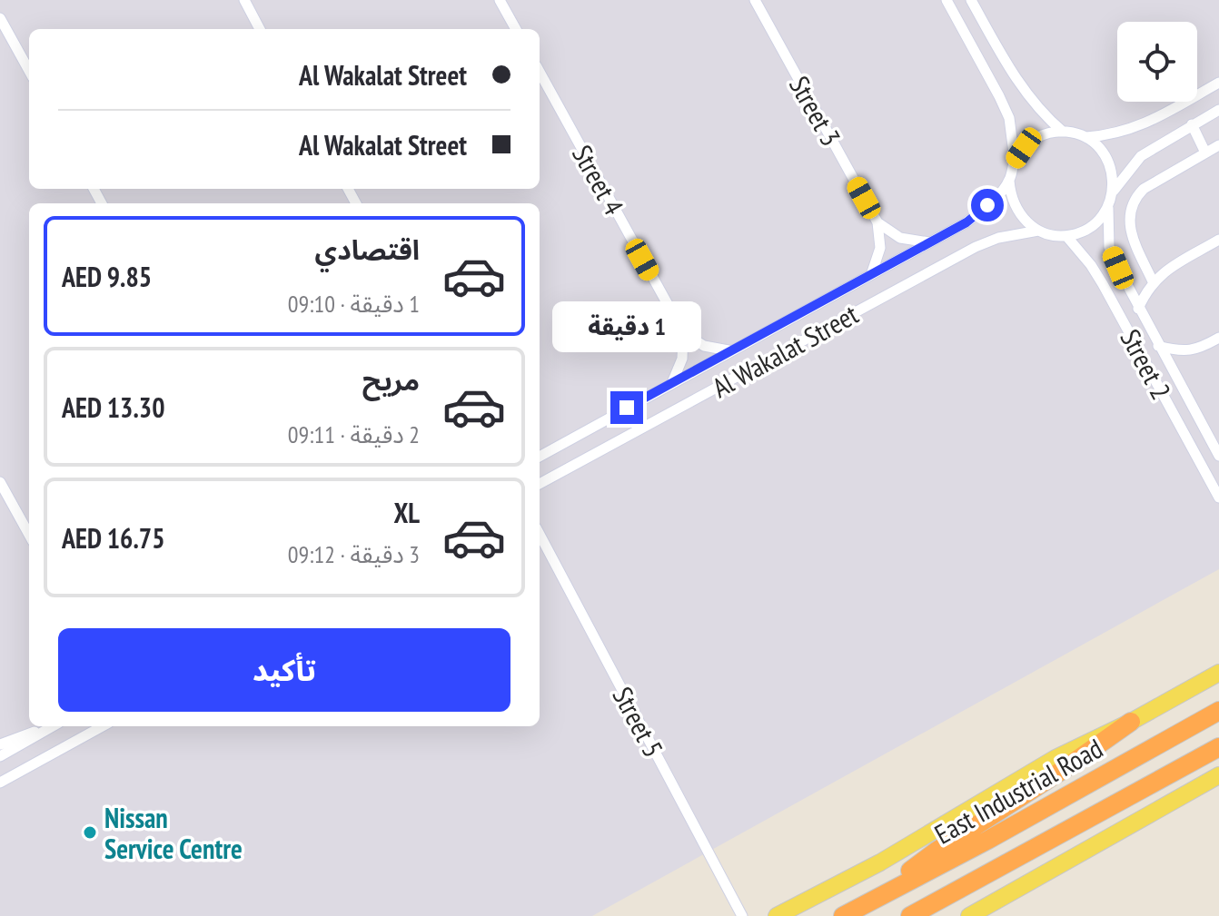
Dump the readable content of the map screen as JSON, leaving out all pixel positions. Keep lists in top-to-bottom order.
{
  "streets": {
    "highway": ["East Industrial Road"],
    "street": [
      "Street 3",
      "Street 4",
      "Al Wakalat Street",
      "Street 2",
      "Street 5"
    ]
  },
  "crossings": [
    ["Street 3", "Al Wakalat Street"],
    ["Al Wakalat Street", "Street 2"]
  ],
  "places": ["Nissan Service Centre"],
  "page": {
    "banner": ["Al Wakalat Street", "Al Wakalat Street"],
    "list": [
      {
        "name": "اقتصادي",
        "note": "1 دقيقة · 09:10",
        "value": "AED 9.85"
      },
      {
        "name": "مريح",
        "note": "2 دقيقة · 09:11",
        "value": "AED 13.30"
      },
      {
        "name": "XL",
        "note": "3 دقيقة · 09:12",
        "value": "AED 16.75"
      }
    ],
    "bubble": "1 دقيقة",
    "buttons": "تأكيد"
  }
}
